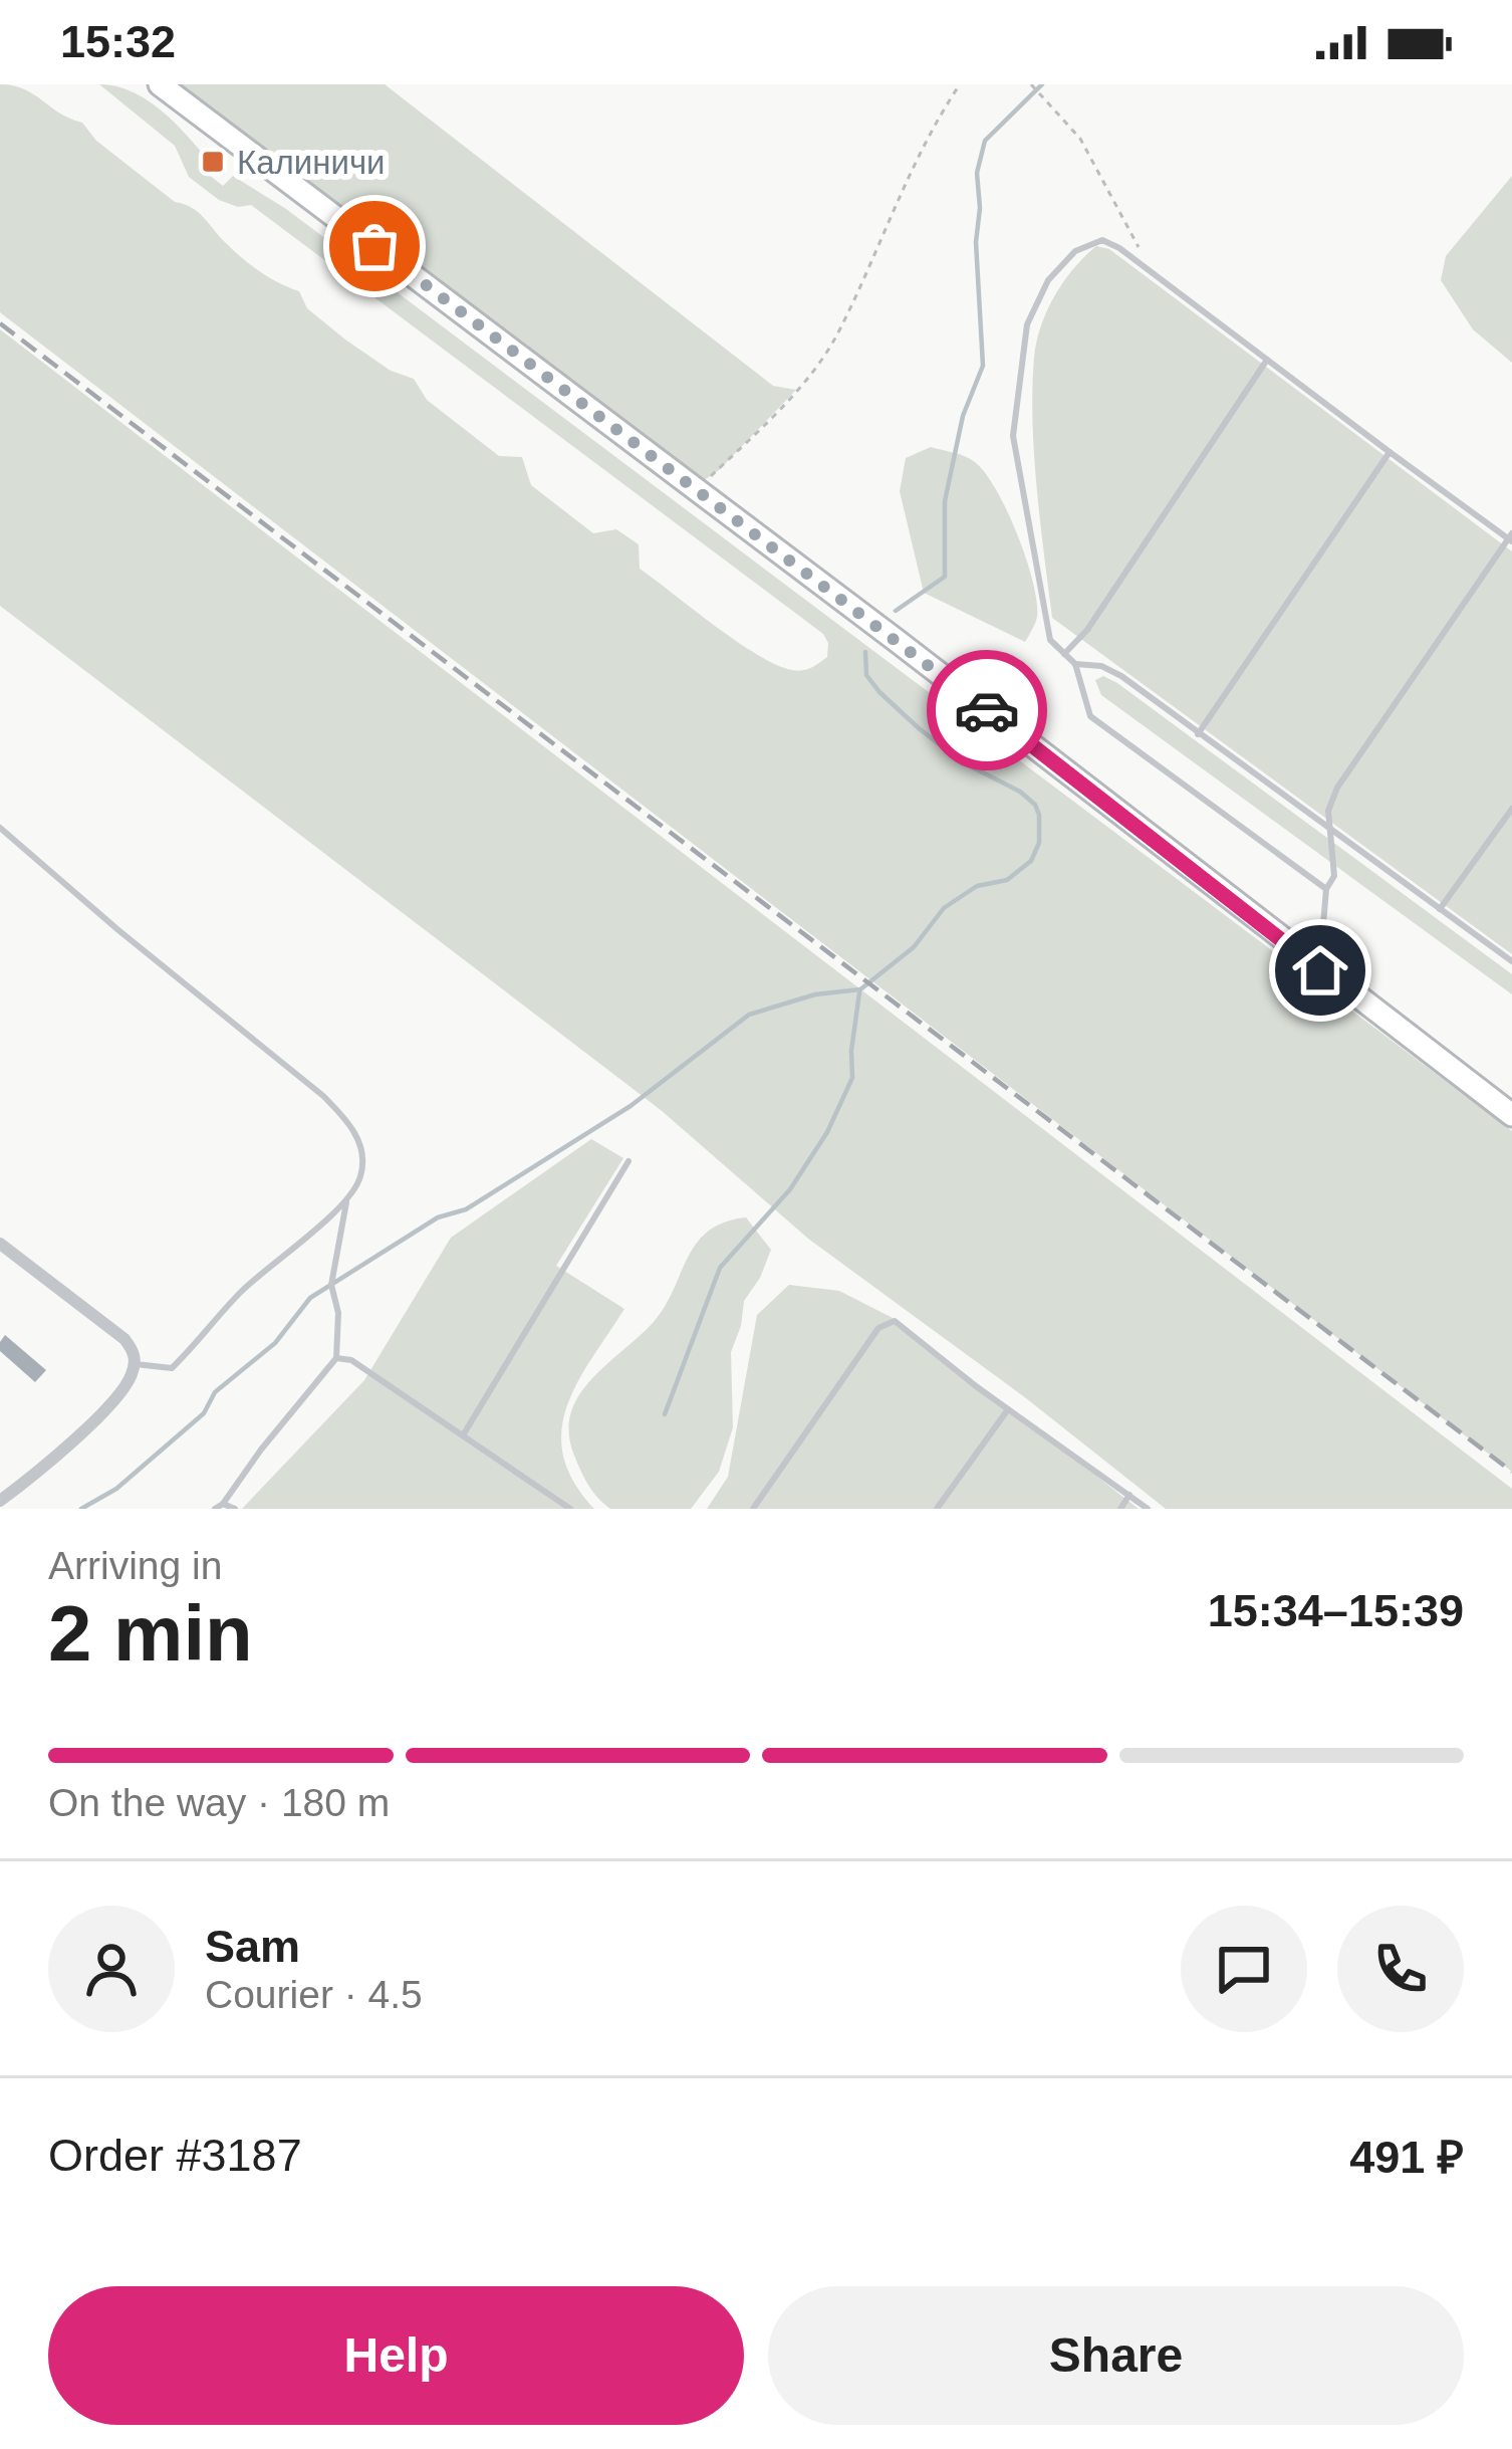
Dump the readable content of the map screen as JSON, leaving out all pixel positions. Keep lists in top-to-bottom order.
{
  "places": {
    "transit": ["Калиничи"]
  },
  "page": {
    "status": "15:32",
    "heading": ["2 min", "Arriving in", "15:34–15:39"],
    "panel": [
      "Sam",
      "Courier · 4.5",
      "Order #3187",
      "491 ₽"
    ],
    "bar": "On the way · 180 m",
    "buttons": ["Help", "Share"]
  }
}
